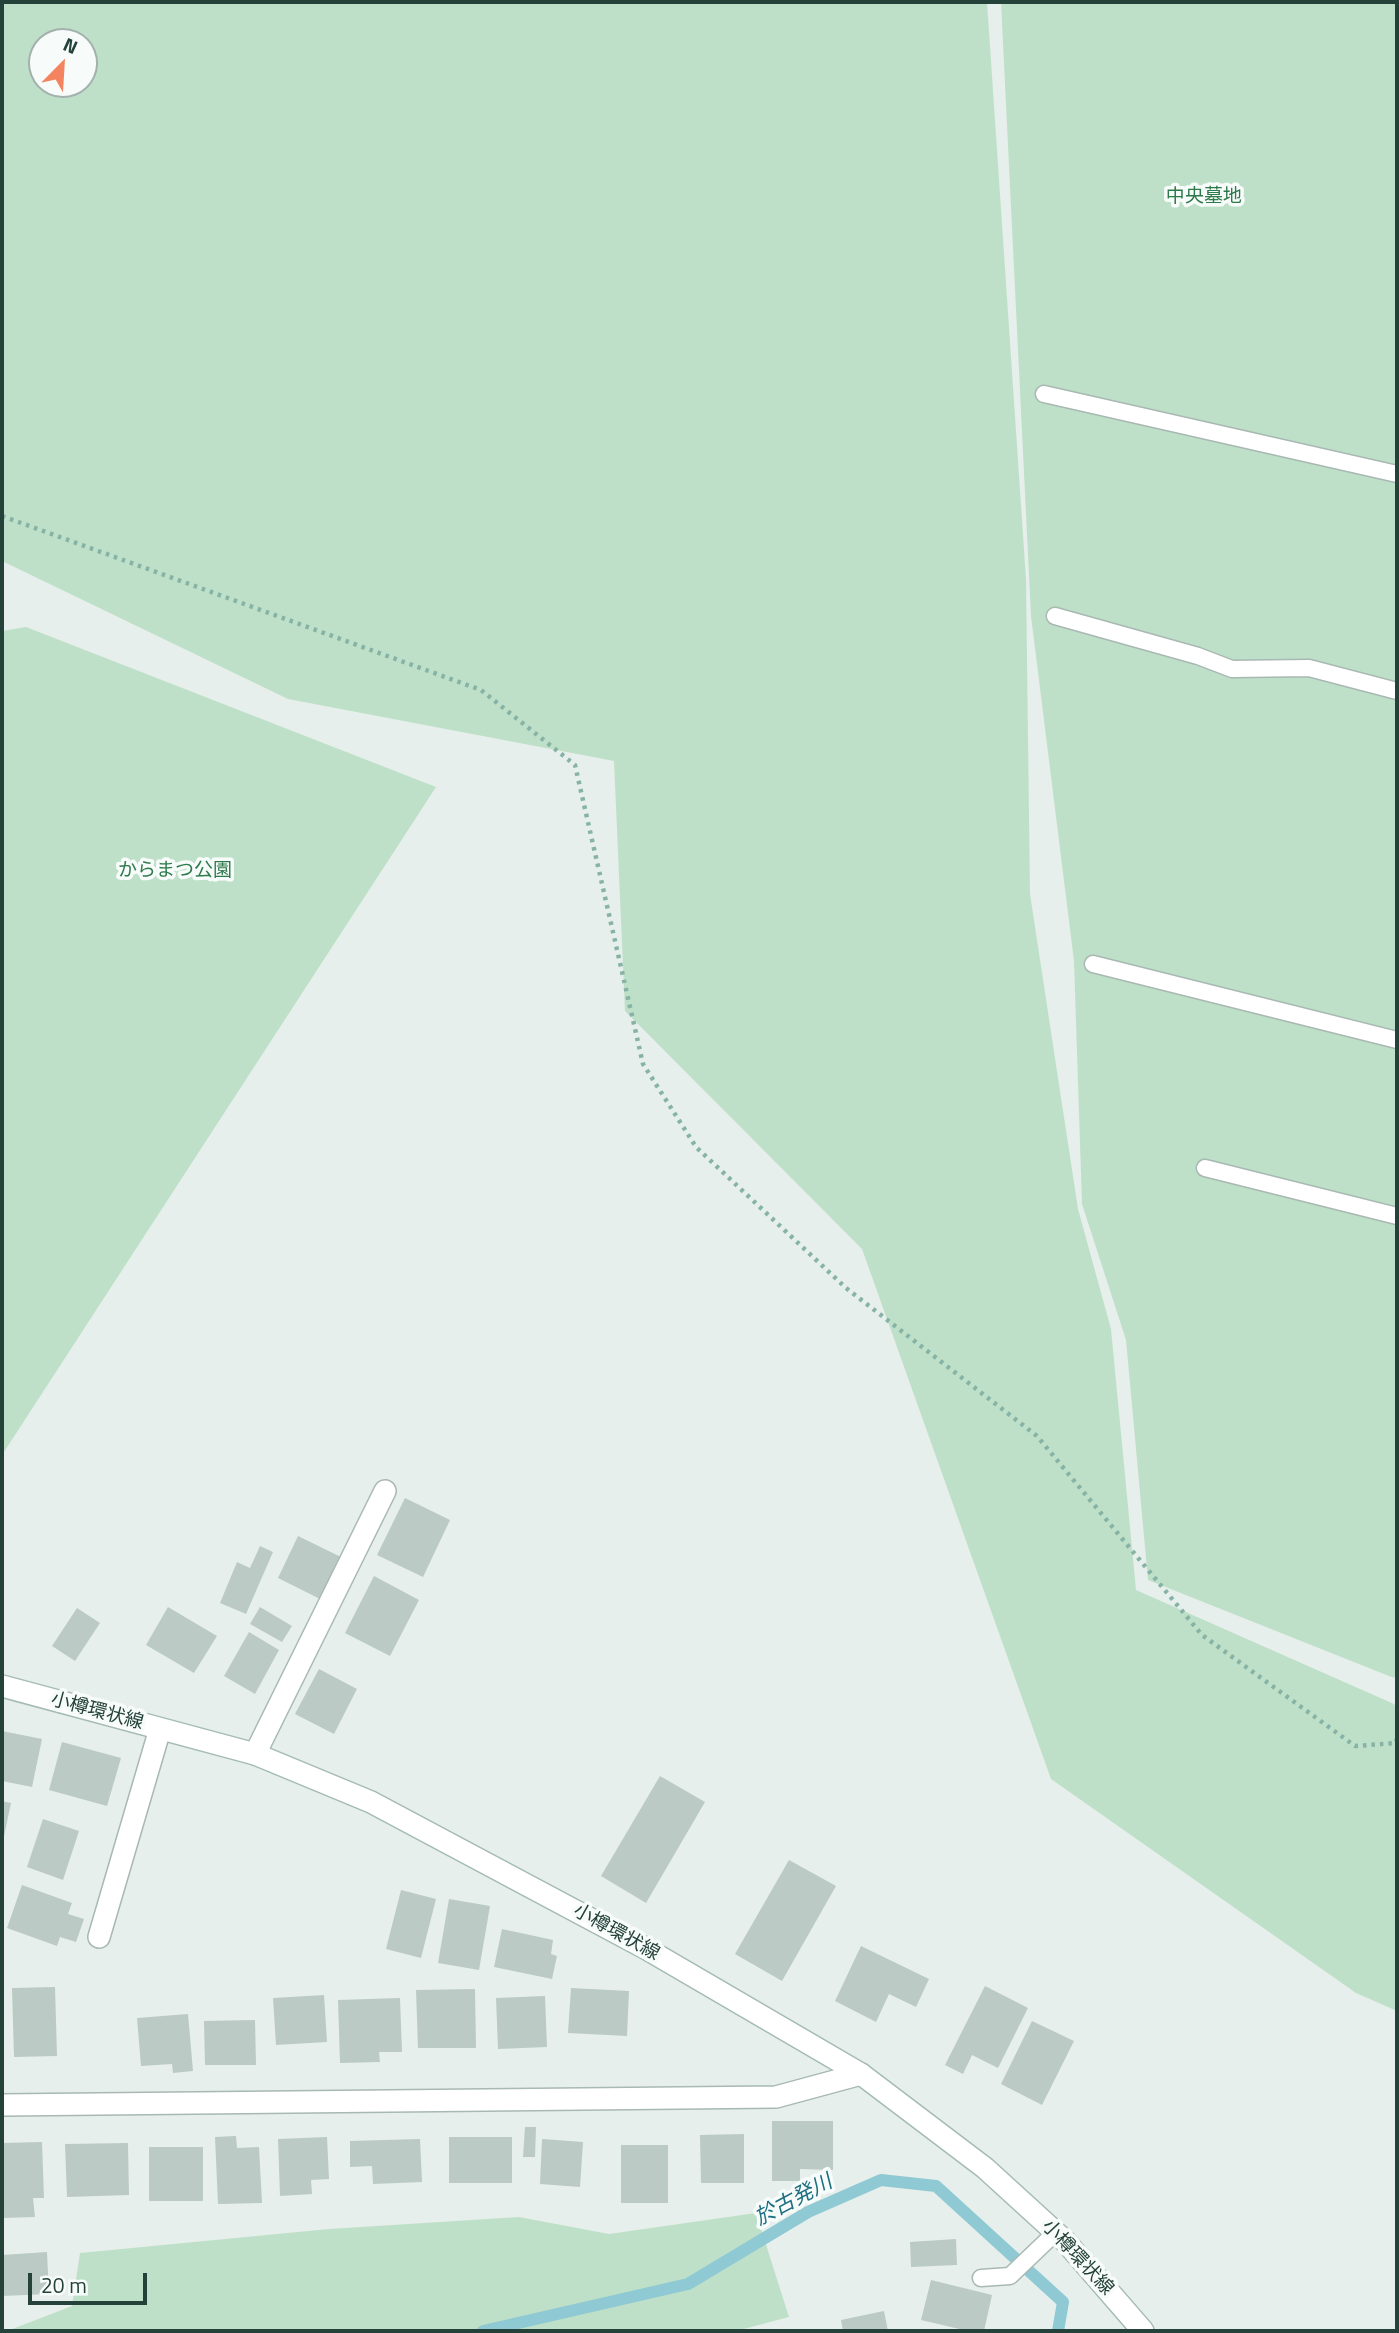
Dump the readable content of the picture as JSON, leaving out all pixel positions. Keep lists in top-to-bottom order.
{
  "streets": {
    "street": ["小樽環状線"]
  },
  "water": ["於古発川"],
  "parks": ["中央墓地", "からまつ公園"],
  "scale_bar": "20 m",
  "north": "top right"
}
